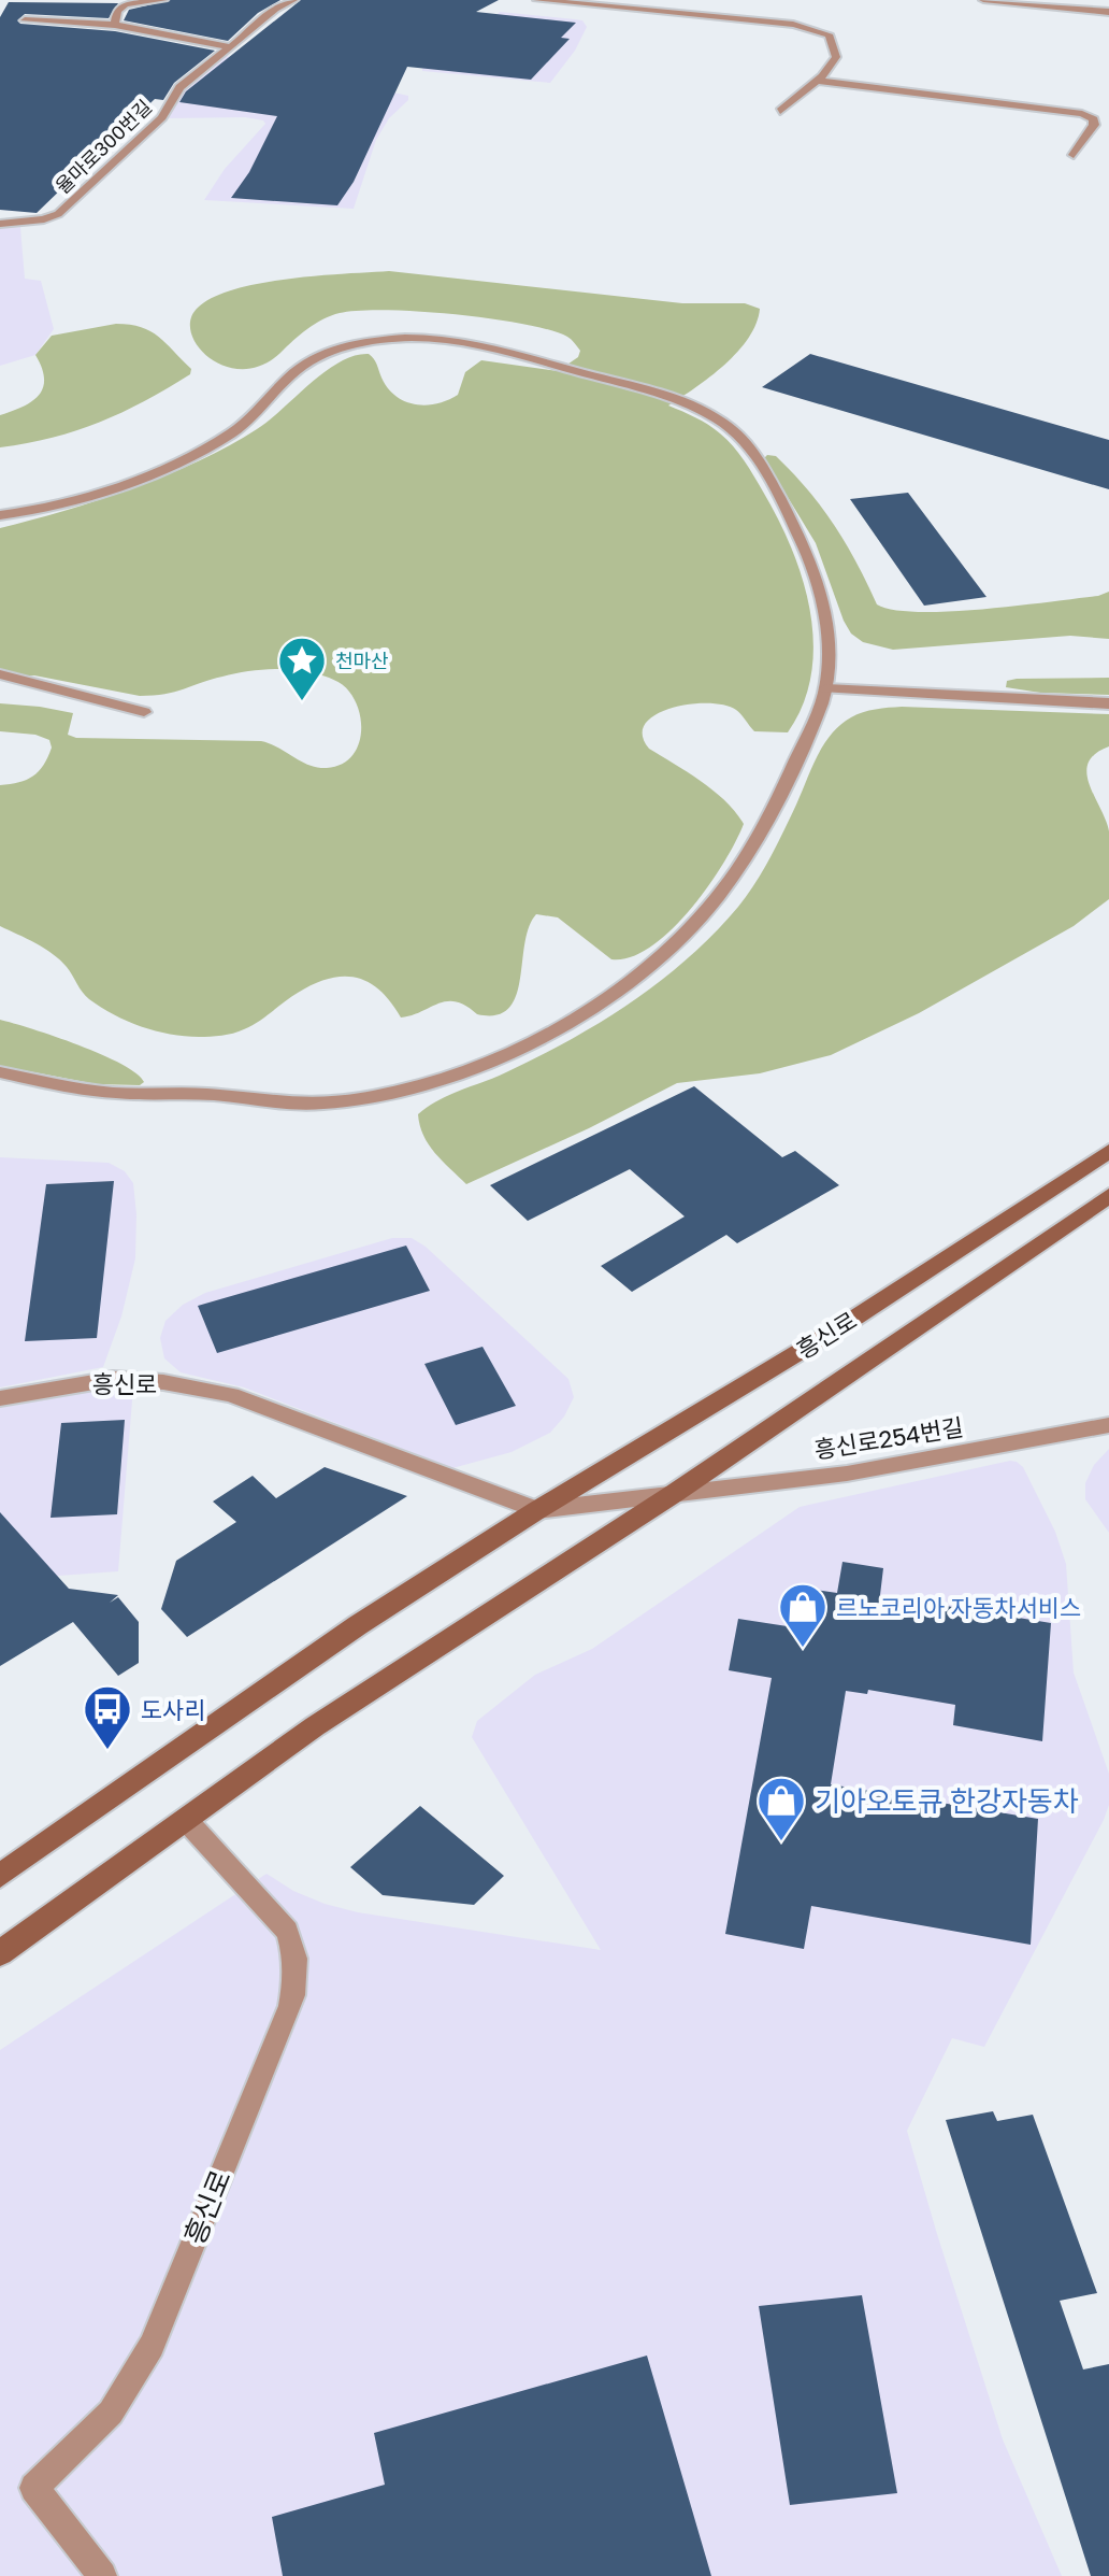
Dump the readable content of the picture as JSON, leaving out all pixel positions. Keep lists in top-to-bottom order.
{
  "streets": {
    "main road": ["흥신로"],
    "lane": ["율마로300번길", "흥신로254번길"]
  },
  "crossings": [
    ["흥신로", "흥신로254번길"]
  ],
  "places": {
    "place": ["천마산"],
    "shop": ["르노코리아 자동차서비스", "기아오토큐 한강자동차"],
    "bus stop": ["도사리"]
  }
}
